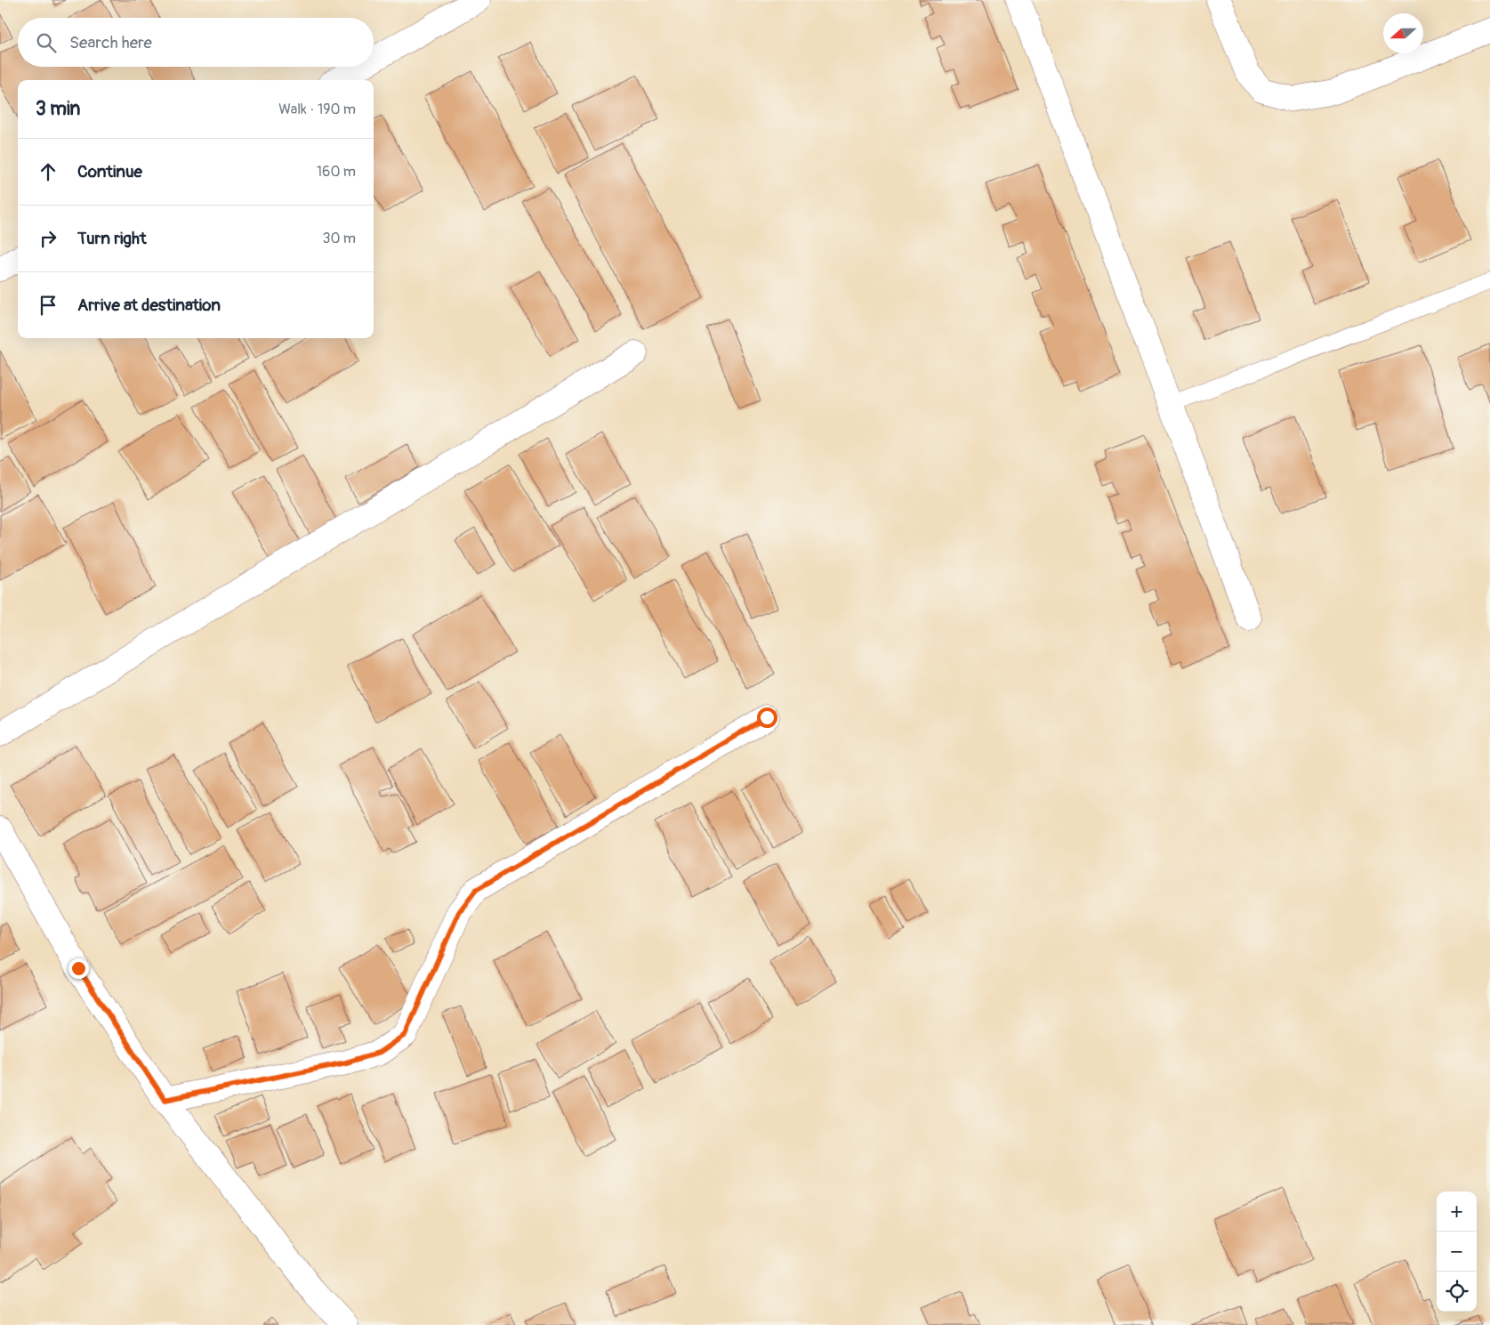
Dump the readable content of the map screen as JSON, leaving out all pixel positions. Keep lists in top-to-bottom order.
{
  "north": "left",
  "page": {
    "search": "Search here",
    "heading": ["3 min", "Walk · 190 m"],
    "list": [
      ["Continue", "160 m"],
      ["Turn right", "30 m"],
      "Arrive at destination"
    ],
    "map_buttons": ["+", "−"]
  }
}
